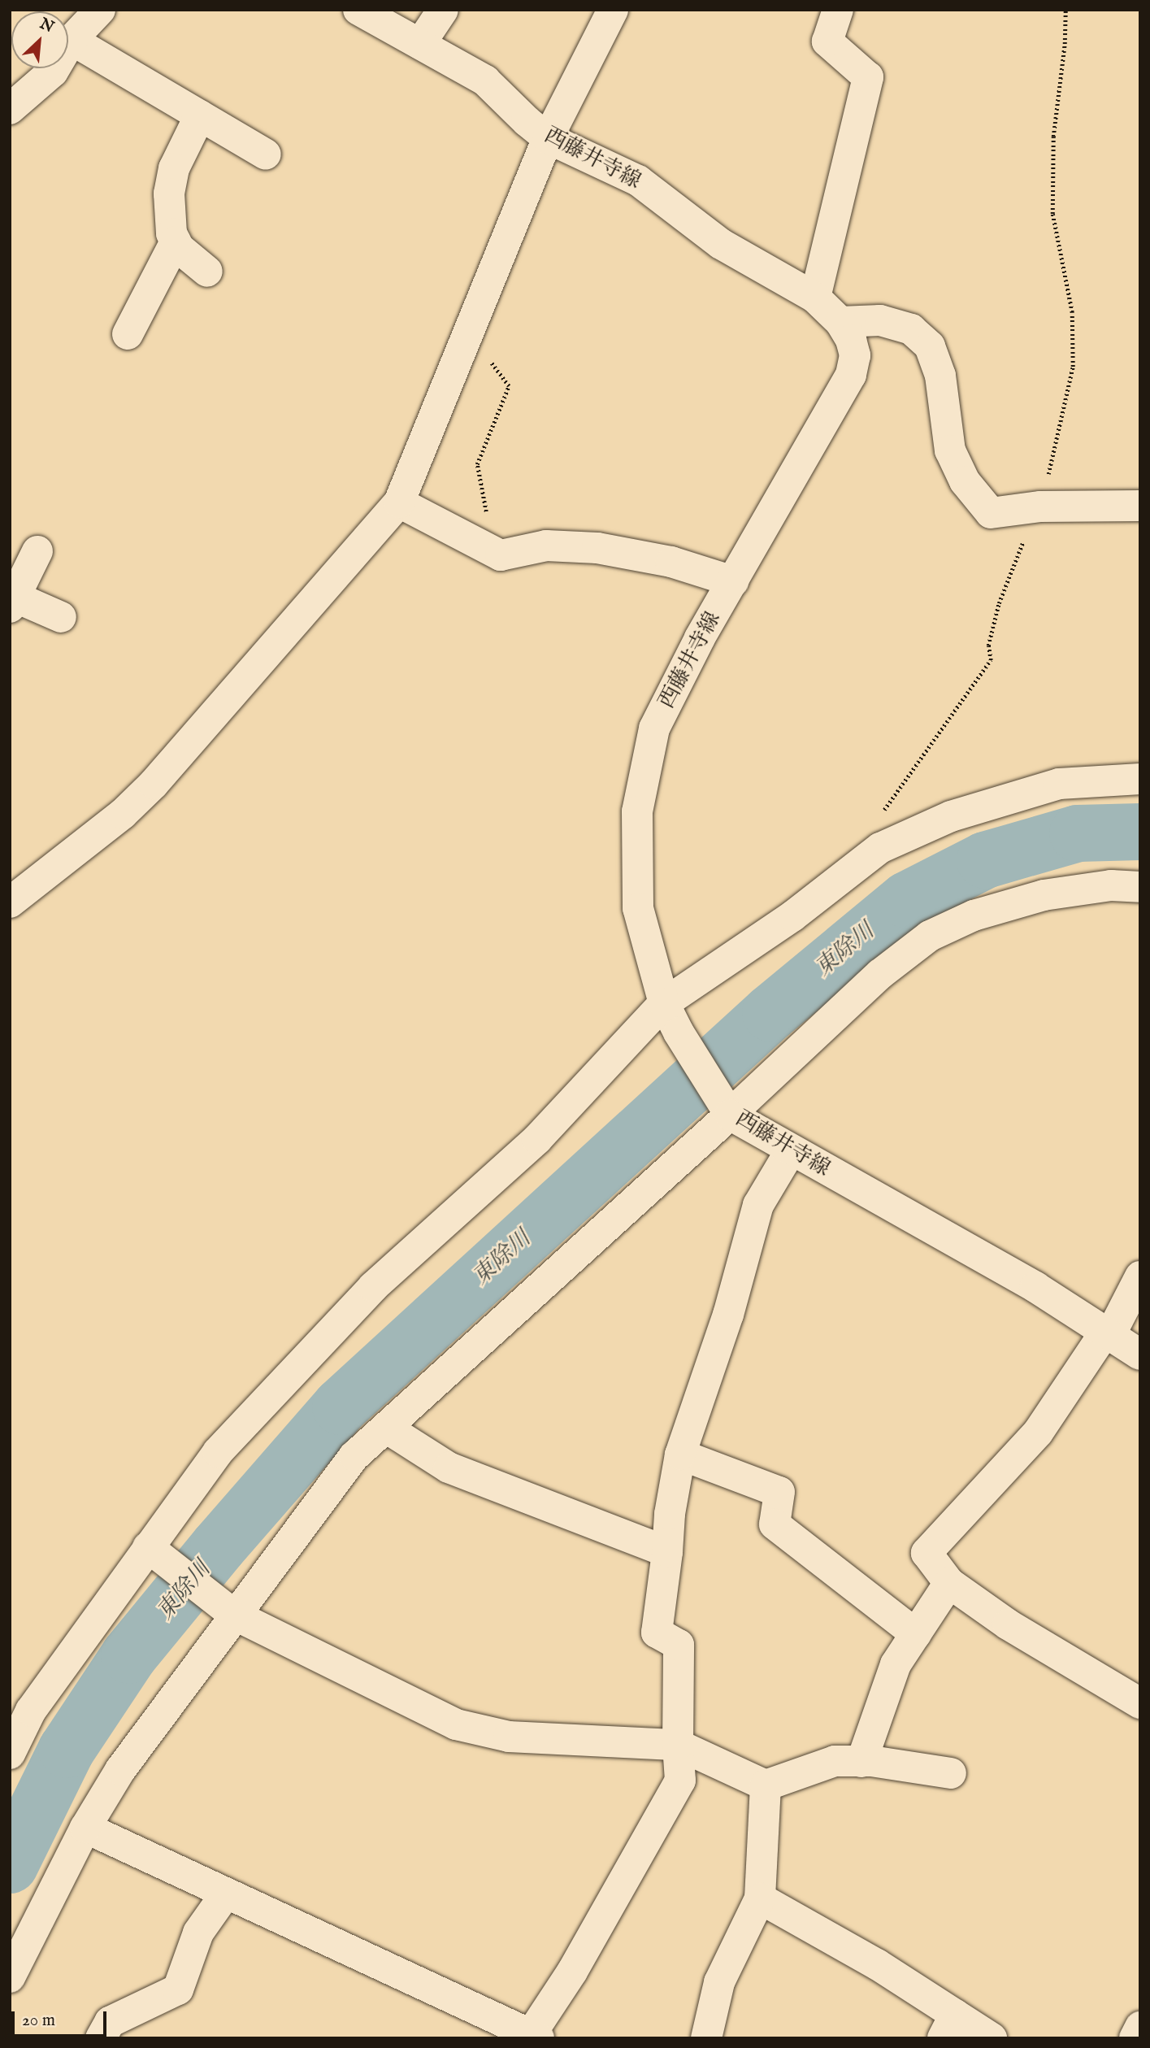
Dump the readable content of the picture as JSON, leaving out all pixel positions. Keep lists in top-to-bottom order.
{
  "streets": {
    "street": ["西藤井寺線"]
  },
  "water": ["東除川"],
  "scale_bar": "20 m",
  "north": "top right"
}
